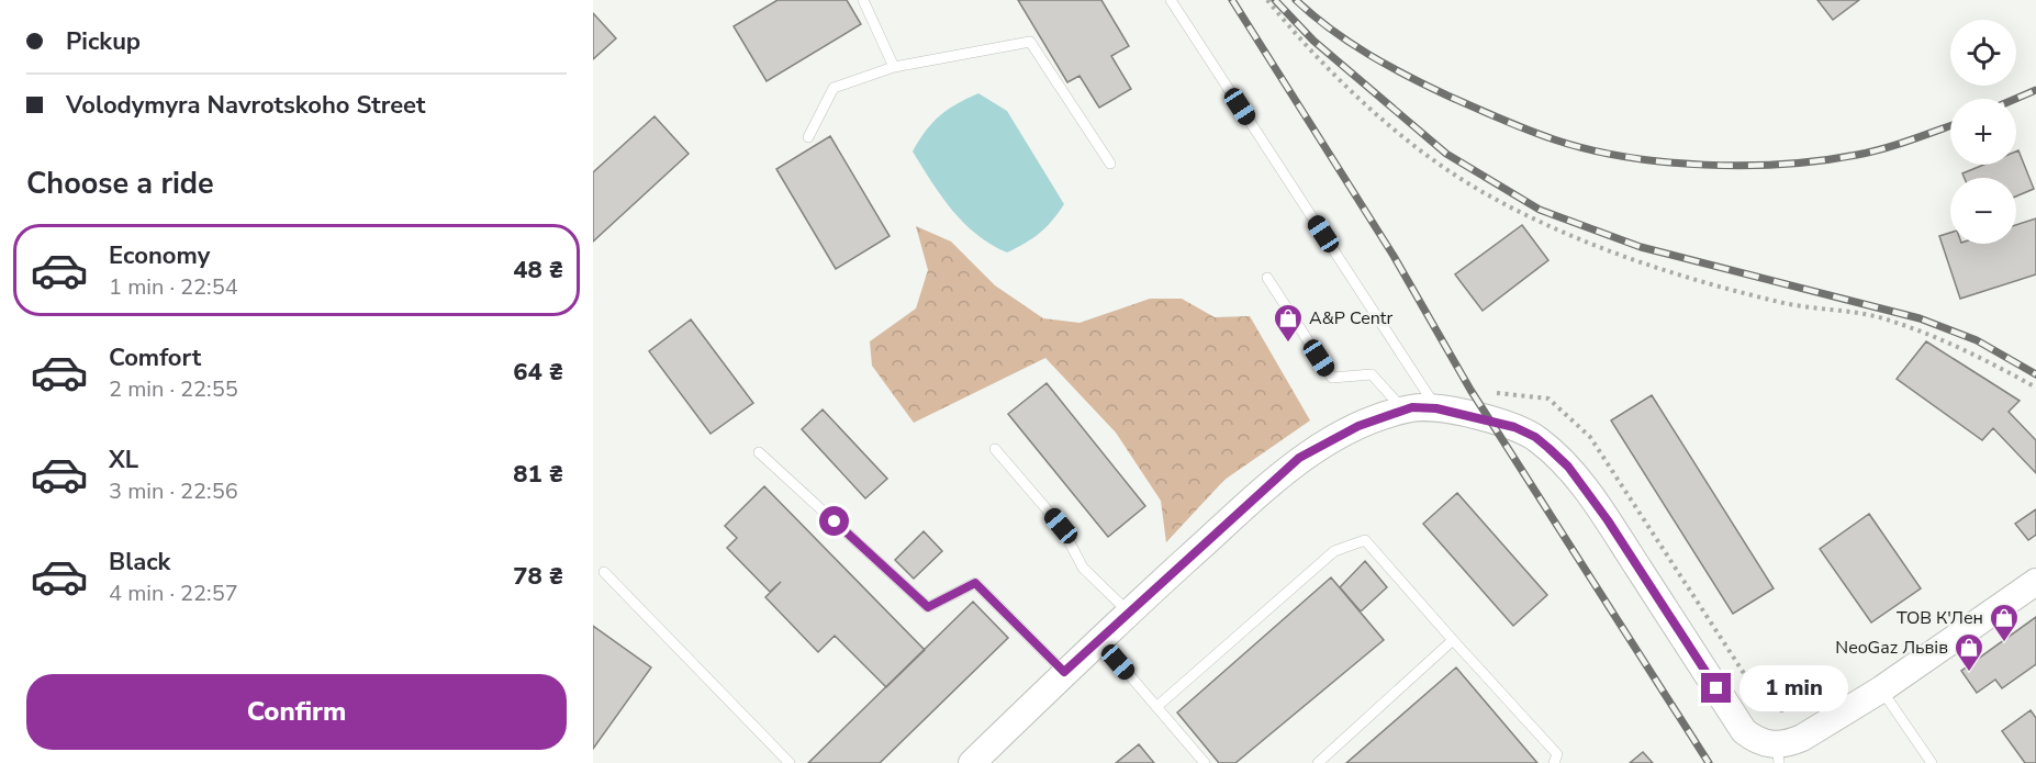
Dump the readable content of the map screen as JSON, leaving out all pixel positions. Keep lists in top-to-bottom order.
{
  "places": {
    "shop": ["A&P Centr", "ТОВ К'Лен", "NeoGaz Львів"]
  },
  "page": {
    "banner": ["Pickup", "Volodymyra Navrotskoho Street"],
    "map_buttons": ["+", "−"],
    "heading": "Choose a ride",
    "list": [
      {
        "name": "Economy",
        "note": "1 min · 22:54",
        "value": "48 ₴"
      },
      {
        "name": "Comfort",
        "note": "2 min · 22:55",
        "value": "64 ₴"
      },
      {
        "name": "XL",
        "note": "3 min · 22:56",
        "value": "81 ₴"
      },
      {
        "name": "Black",
        "note": "4 min · 22:57",
        "value": "78 ₴"
      }
    ],
    "buttons": "Confirm",
    "bubble": "1 min"
  }
}
